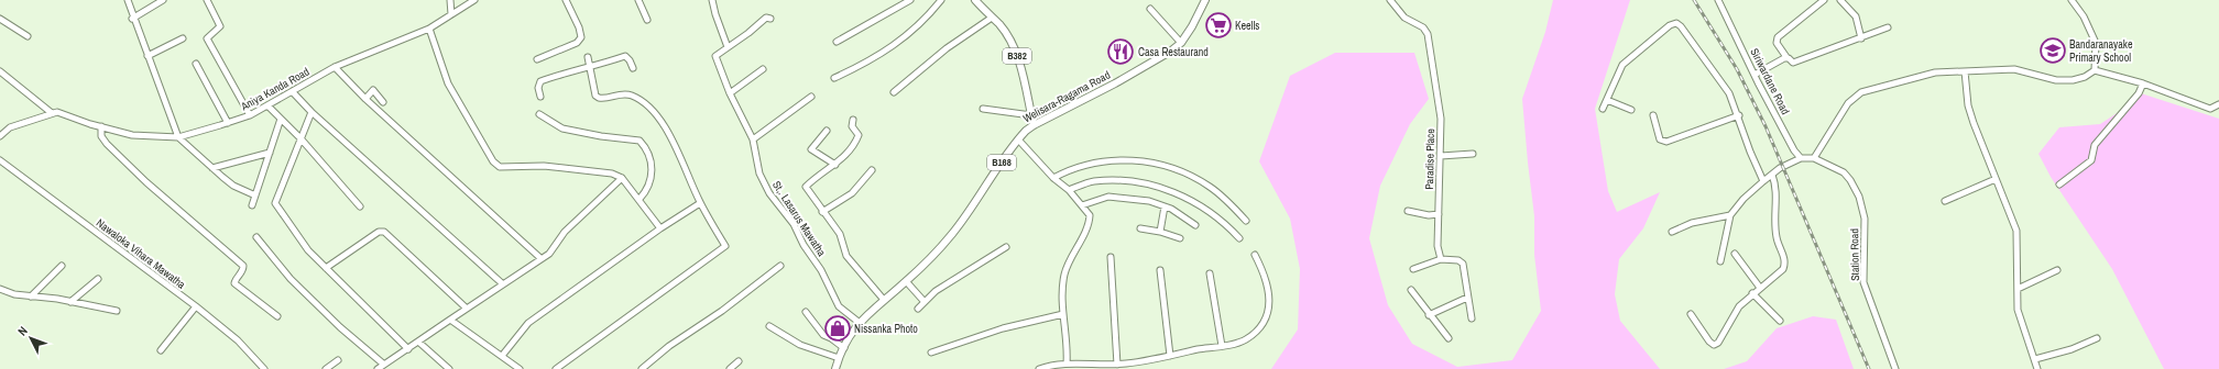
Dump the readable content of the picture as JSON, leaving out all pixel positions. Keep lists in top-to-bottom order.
{
  "streets": {
    "main road": ["B382", "Welisara-Ragama Road", "B168"],
    "street": [
      "Siriwardane Road",
      "Aniya Kanda Road",
      "Paradise Place",
      "St,. Lasarus Mawatha",
      "Nawaloka Vihara Mawatha",
      "Station Road"
    ]
  },
  "crossings": [
    ["B382", "Welisara-Ragama Road"],
    ["Welisara-Ragama Road", "St,. Lasarus Mawatha"]
  ],
  "places": {
    "supermarket": ["Keells"],
    "school or university": ["Bandaranayake Primary School"],
    "restaurant": ["Casa Restaurand"],
    "shop": ["Nissanka Photo"]
  },
  "north": "top left"
}
